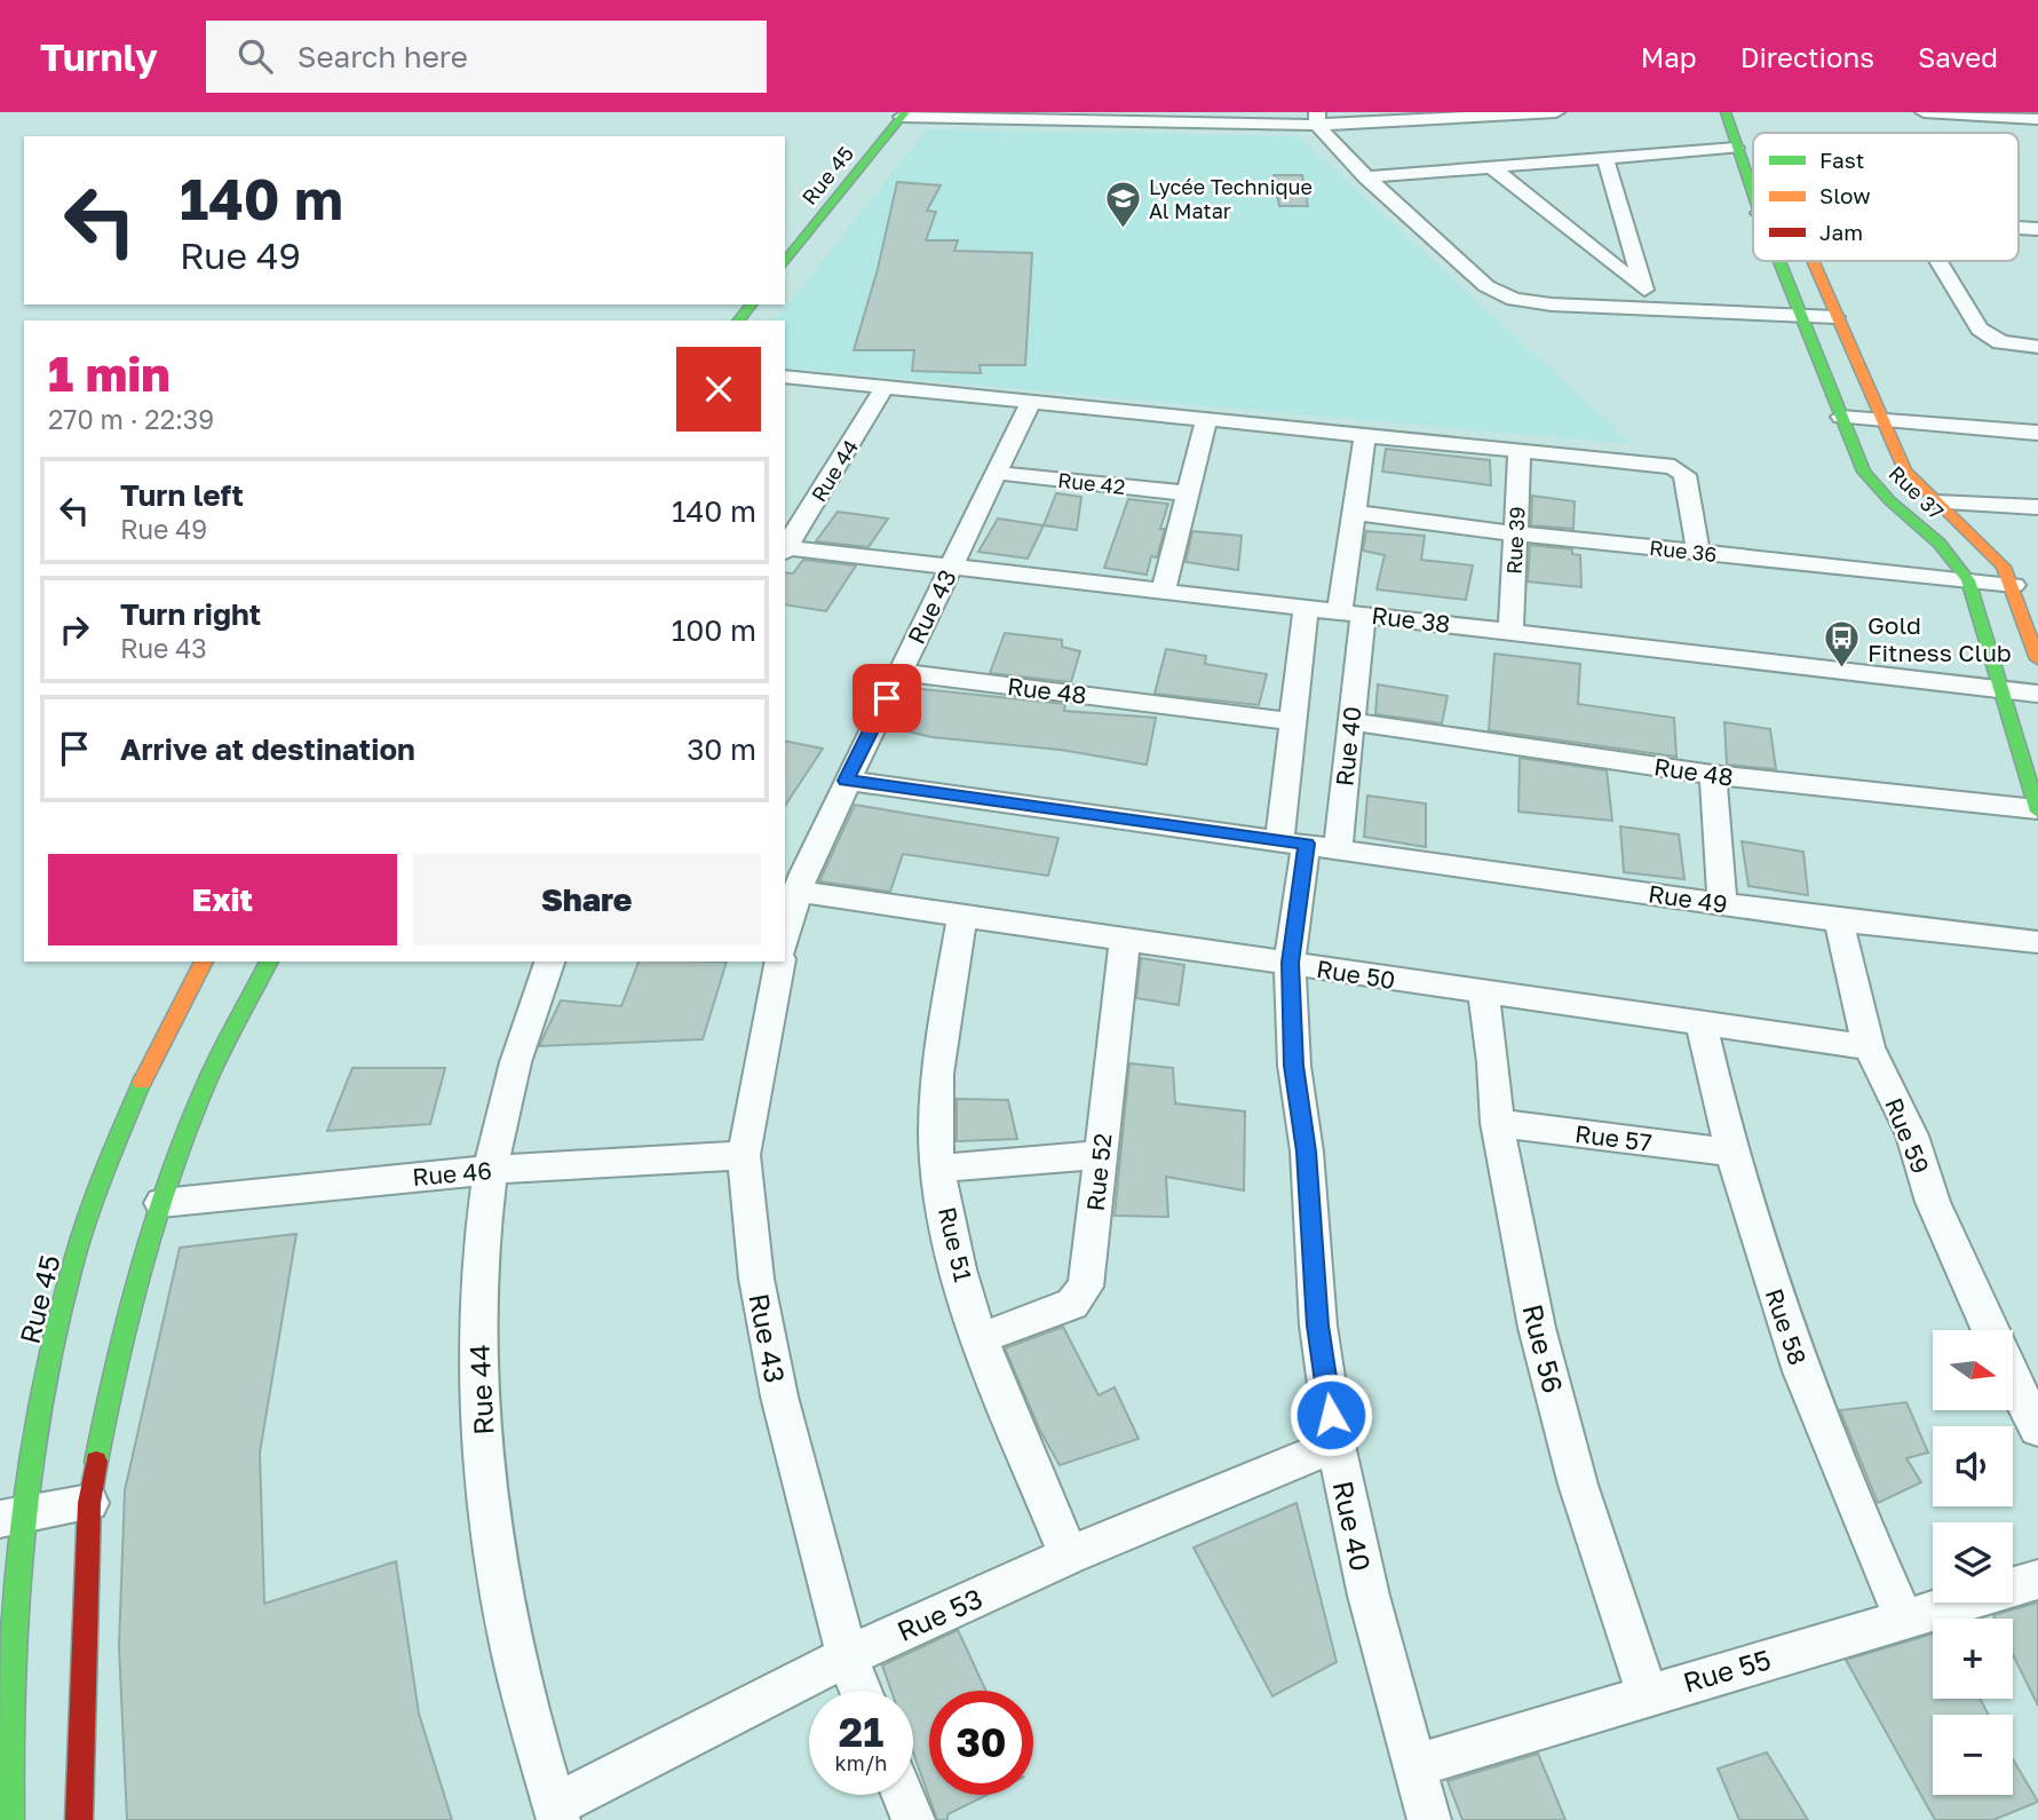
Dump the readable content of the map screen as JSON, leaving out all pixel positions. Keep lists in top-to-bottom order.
{
  "streets": {
    "street": [
      "Rue 45",
      "Rue 44",
      "Rue 42",
      "Rue 37",
      "Rue 39",
      "Rue 36",
      "Rue 43",
      "Rue 38",
      "Rue 48",
      "Rue 40",
      "Rue 49",
      "Rue 50",
      "Rue 59",
      "Rue 57",
      "Rue 52",
      "Rue 46",
      "Rue 51",
      "Rue 58",
      "Rue 56",
      "Rue 53",
      "Rue 55"
    ]
  },
  "crossings": [
    ["Rue 44", "Rue 46"],
    ["Rue 44", "Rue 53"],
    ["Rue 42", "Rue 43"],
    ["Rue 37", "Rue 36"],
    ["Rue 37", "Rue 38"],
    ["Rue 37", "Rue 48"],
    ["Rue 39", "Rue 36"],
    ["Rue 39", "Rue 38"],
    ["Rue 36", "Rue 40"],
    ["Rue 43", "Rue 38"],
    ["Rue 43", "Rue 48"],
    ["Rue 43", "Rue 49"],
    ["Rue 43", "Rue 50"],
    ["Rue 43", "Rue 46"],
    ["Rue 43", "Rue 53"],
    ["Rue 38", "Rue 40"],
    ["Rue 48", "Rue 40"],
    ["Rue 40", "Rue 49"],
    ["Rue 40", "Rue 50"],
    ["Rue 40", "Rue 53"],
    ["Rue 40", "Rue 55"],
    ["Rue 49", "Rue 59"],
    ["Rue 50", "Rue 59"],
    ["Rue 50", "Rue 52"],
    ["Rue 50", "Rue 51"],
    ["Rue 50", "Rue 58"],
    ["Rue 50", "Rue 56"],
    ["Rue 57", "Rue 58"],
    ["Rue 57", "Rue 56"],
    ["Rue 52", "Rue 51"],
    ["Rue 51", "Rue 53"],
    ["Rue 58", "Rue 55"],
    ["Rue 56", "Rue 55"]
  ],
  "places": {
    "school or university": ["Lycée Technique Al Matar"],
    "bus stop": ["Gold Fitness Club"]
  },
  "legend": ["Fast", "Slow", "Jam"],
  "north": "right",
  "page": {
    "header": "Turnly",
    "search": "Search here",
    "nav": ["Map", "Directions", "Saved"],
    "turn": ["140 m", "Rue 49"],
    "heading": ["1 min", "270 m · 22:39"],
    "list": [
      {
        "name": "Turn left",
        "note": "Rue 49",
        "value": "140 m"
      },
      {
        "name": "Turn right",
        "note": "Rue 43",
        "value": "100 m"
      },
      {
        "name": "Arrive at destination",
        "value": "30 m"
      }
    ],
    "buttons": ["Exit", "Share"],
    "map_buttons": ["+", "−"],
    "speed": "21 km/h",
    "limit": "30"
  }
}
